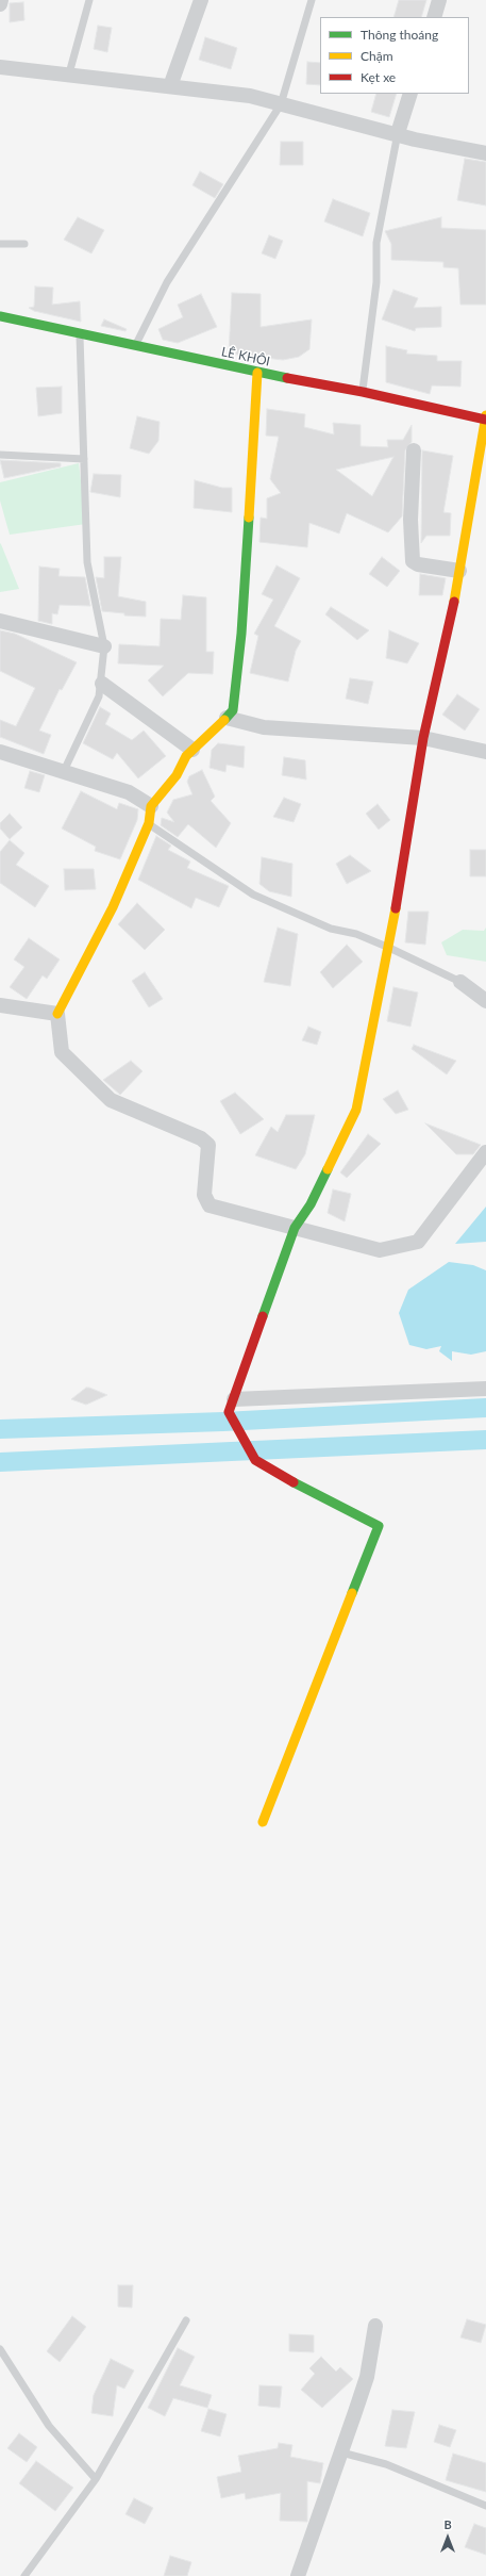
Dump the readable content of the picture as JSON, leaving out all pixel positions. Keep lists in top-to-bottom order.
{
  "streets": {
    "street": ["LÊ KHÔI"]
  },
  "legend": ["Thông thoáng", "Chậm", "Kẹt xe"],
  "north": "top"
}
